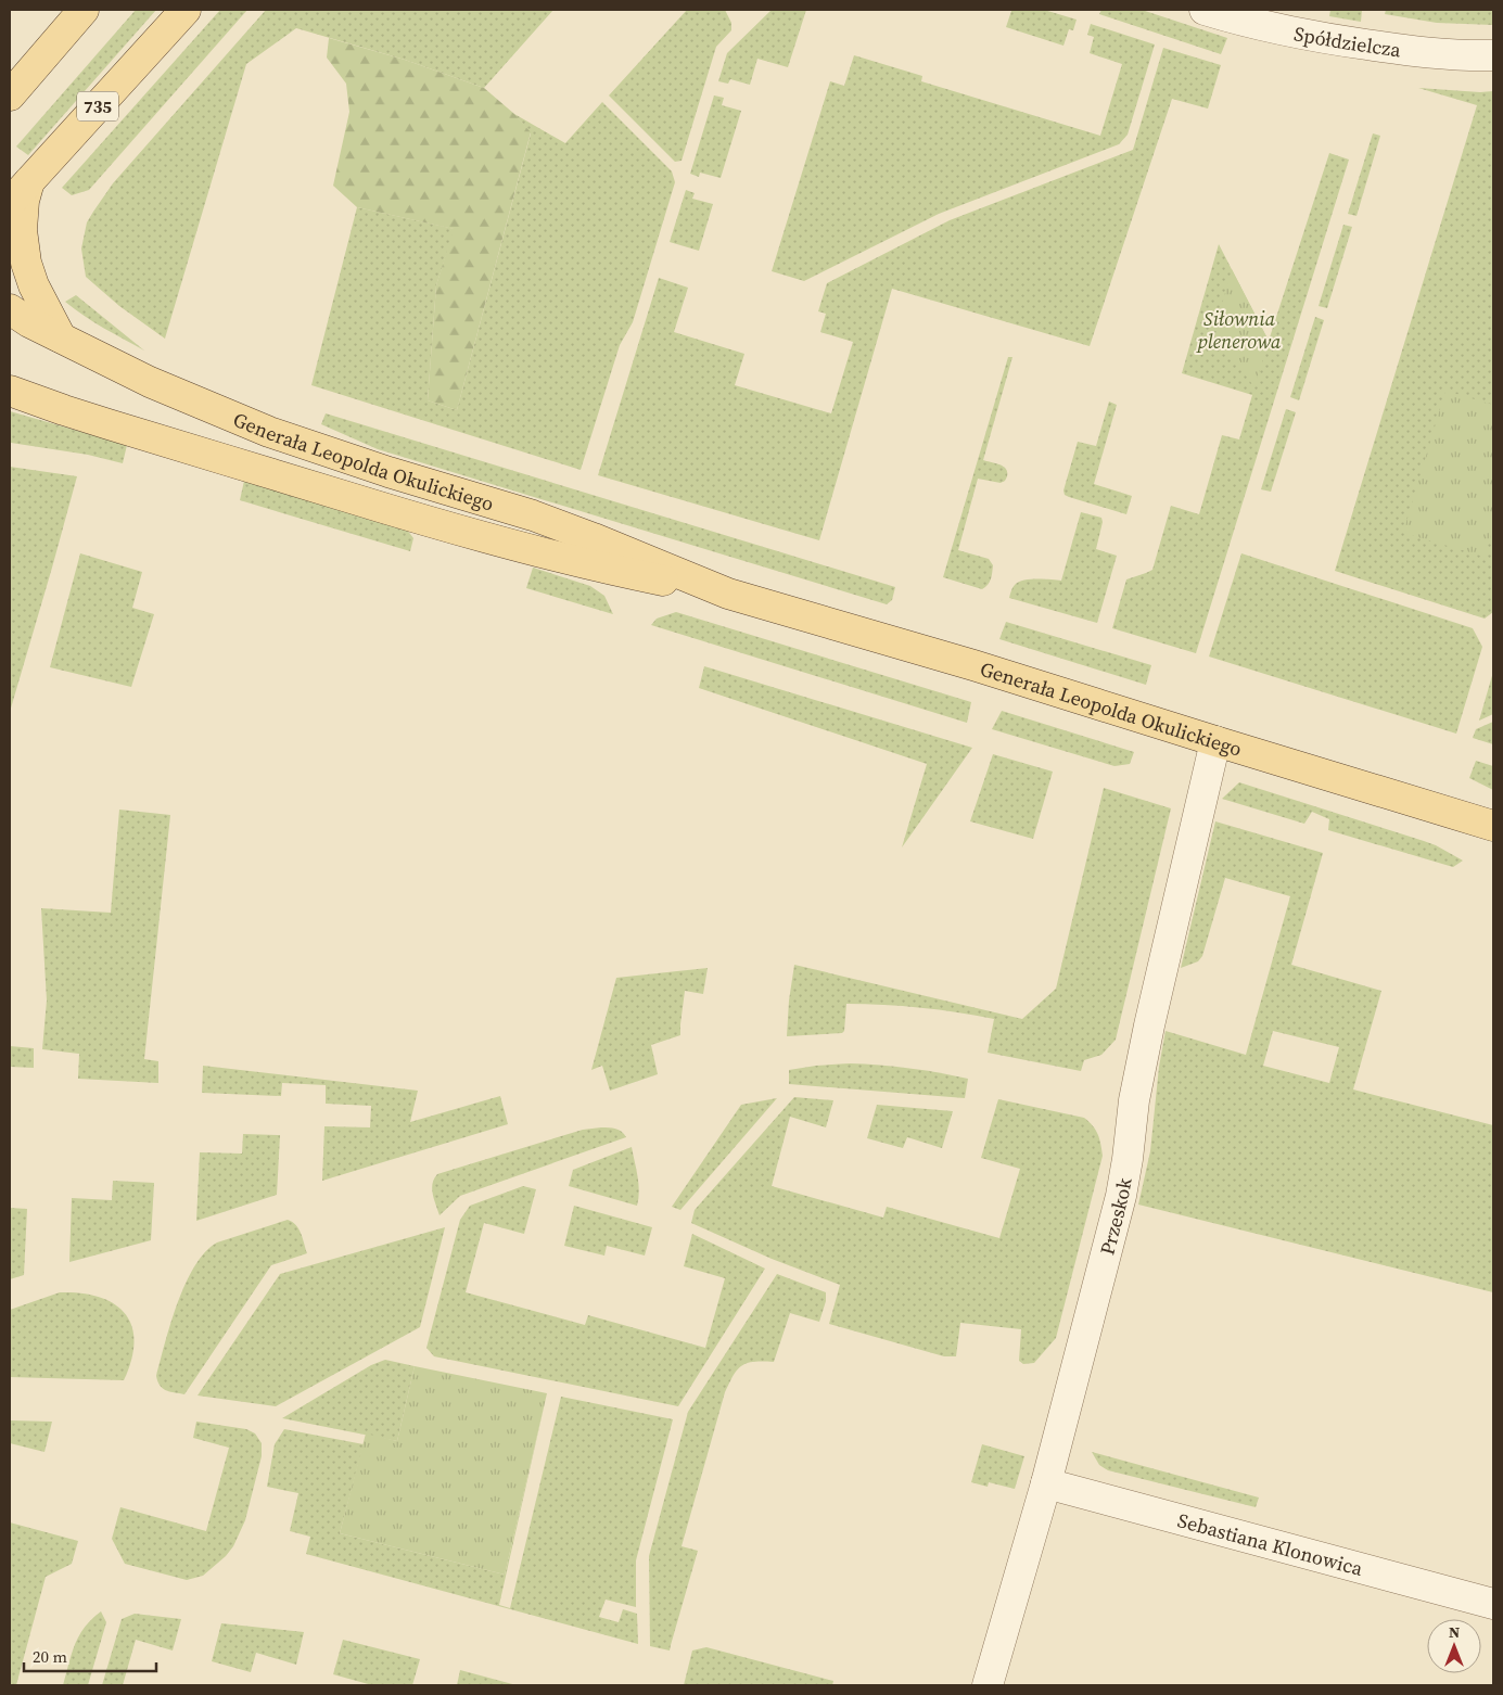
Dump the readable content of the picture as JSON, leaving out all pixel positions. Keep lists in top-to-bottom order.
{
  "streets": {
    "main road": ["735", "Generała Leopolda Okulickiego"],
    "street": ["Spółdzielcza", "Przeskok", "Sebastiana Klonowica"]
  },
  "crossings": [
    ["Generała Leopolda Okulickiego", "Przeskok"],
    ["Przeskok", "Sebastiana Klonowica"]
  ],
  "parks": ["Siłownia plenerowa"],
  "scale_bar": "20 m",
  "north": "top"
}
